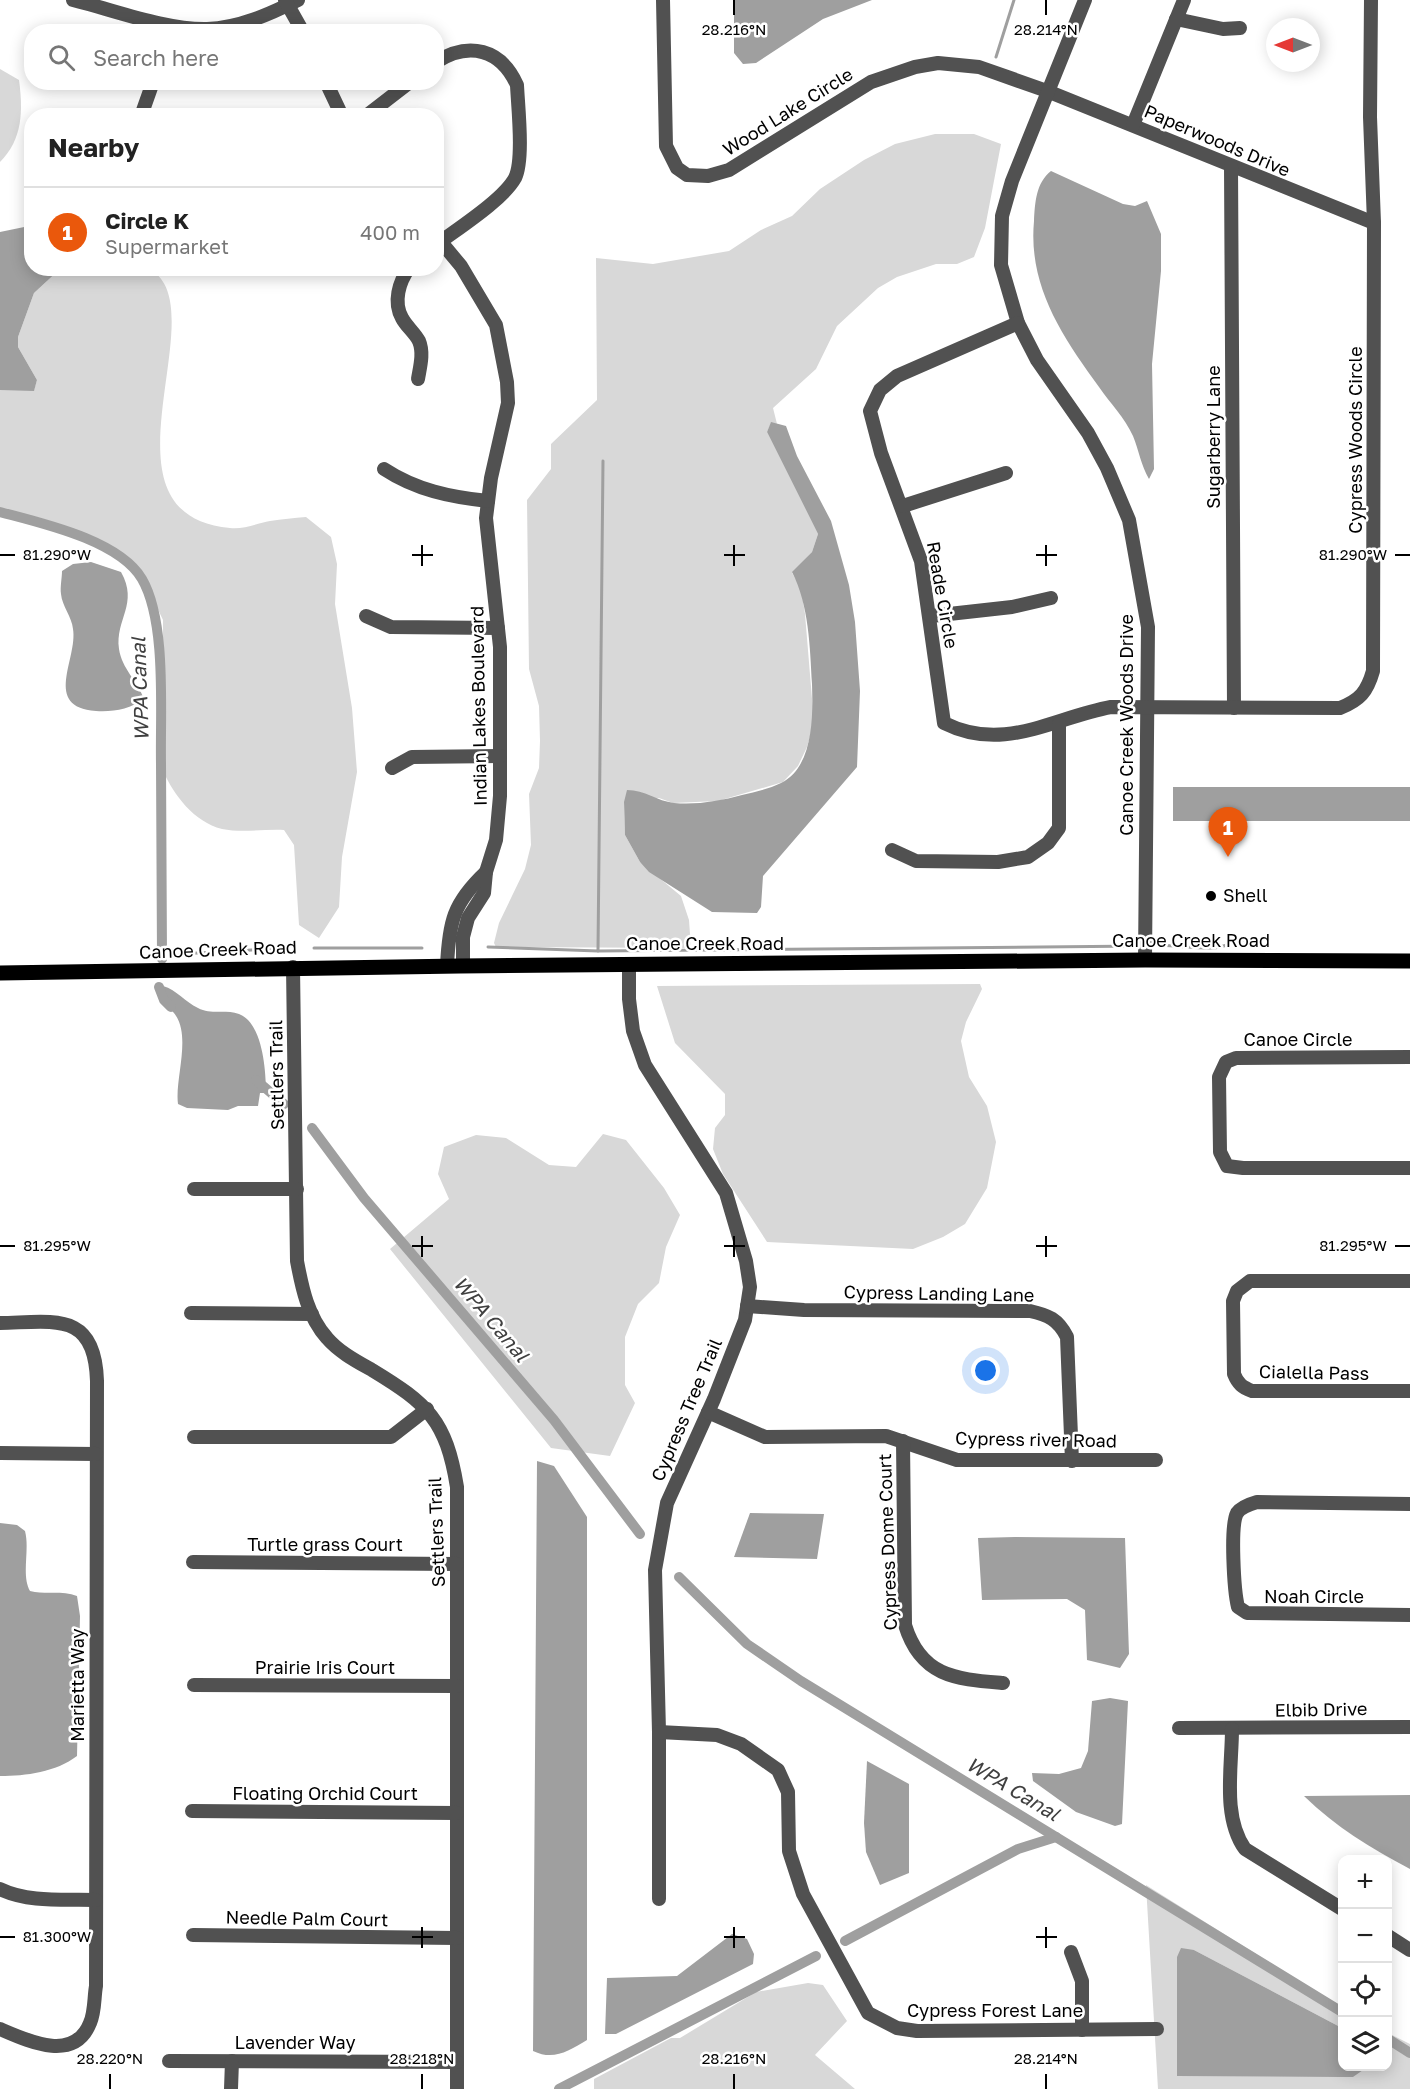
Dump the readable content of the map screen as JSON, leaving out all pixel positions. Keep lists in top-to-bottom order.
{
  "streets": {
    "main road": ["Canoe Creek Road"],
    "street": [
      "Wood Lake Circle",
      "Paperwoods Drive",
      "Sugarberry Lane",
      "Cypress Woods Circle",
      "Reade Circle",
      "Indian Lakes Boulevard",
      "Canoe Creek Woods Drive",
      "Canoe Circle",
      "Settlers Trail",
      "Cypress Landing Lane",
      "Cialella Pass",
      "Cypress Tree Trail",
      "Cypress river Road",
      "Cypress Dome Court",
      "Turtle grass Court",
      "Noah Circle",
      "Prairie Iris Court",
      "Marietta Way",
      "Elbib Drive",
      "Floating Orchid Court",
      "Needle Palm Court",
      "Cypress Forest Lane",
      "Lavender Way"
    ]
  },
  "crossings": [
    ["Wood Lake Circle", "Paperwoods Drive"],
    ["Wood Lake Circle", "Canoe Creek Woods Drive"],
    ["Paperwoods Drive", "Sugarberry Lane"],
    ["Paperwoods Drive", "Cypress Woods Circle"],
    ["Paperwoods Drive", "Canoe Creek Woods Drive"],
    ["Sugarberry Lane", "Cypress Woods Circle"],
    ["Cypress Woods Circle", "Reade Circle"],
    ["Cypress Woods Circle", "Canoe Creek Woods Drive"],
    ["Reade Circle", "Canoe Creek Woods Drive"],
    ["Indian Lakes Boulevard", "Canoe Creek Road"],
    ["Canoe Creek Woods Drive", "Canoe Creek Road"],
    ["Canoe Creek Road", "Settlers Trail"],
    ["Canoe Creek Road", "Cypress Tree Trail"],
    ["Settlers Trail", "Turtle grass Court"],
    ["Settlers Trail", "Prairie Iris Court"],
    ["Settlers Trail", "Floating Orchid Court"],
    ["Settlers Trail", "Needle Palm Court"],
    ["Settlers Trail", "Lavender Way"],
    ["Cypress Landing Lane", "Cypress Tree Trail"],
    ["Cypress Landing Lane", "Cypress river Road"],
    ["Cypress Tree Trail", "Cypress river Road"],
    ["Cypress Tree Trail", "Cypress Forest Lane"],
    ["Cypress river Road", "Cypress Dome Court"]
  ],
  "water": ["WPA Canal"],
  "places": ["Shell"],
  "north": "left",
  "page": {
    "search": "Search here",
    "heading": "Nearby",
    "list": [
      {
        "mark": "1",
        "name": "Circle K",
        "note": "Supermarket",
        "value": "400 m"
      }
    ],
    "pins": "1",
    "map_buttons": ["+", "−"]
  },
  "coordinates": [
    "28.216°N",
    "28.214°N",
    "81.290°W",
    "81.295°W",
    "81.300°W",
    "28.220°N",
    "28.218°N"
  ]
}
